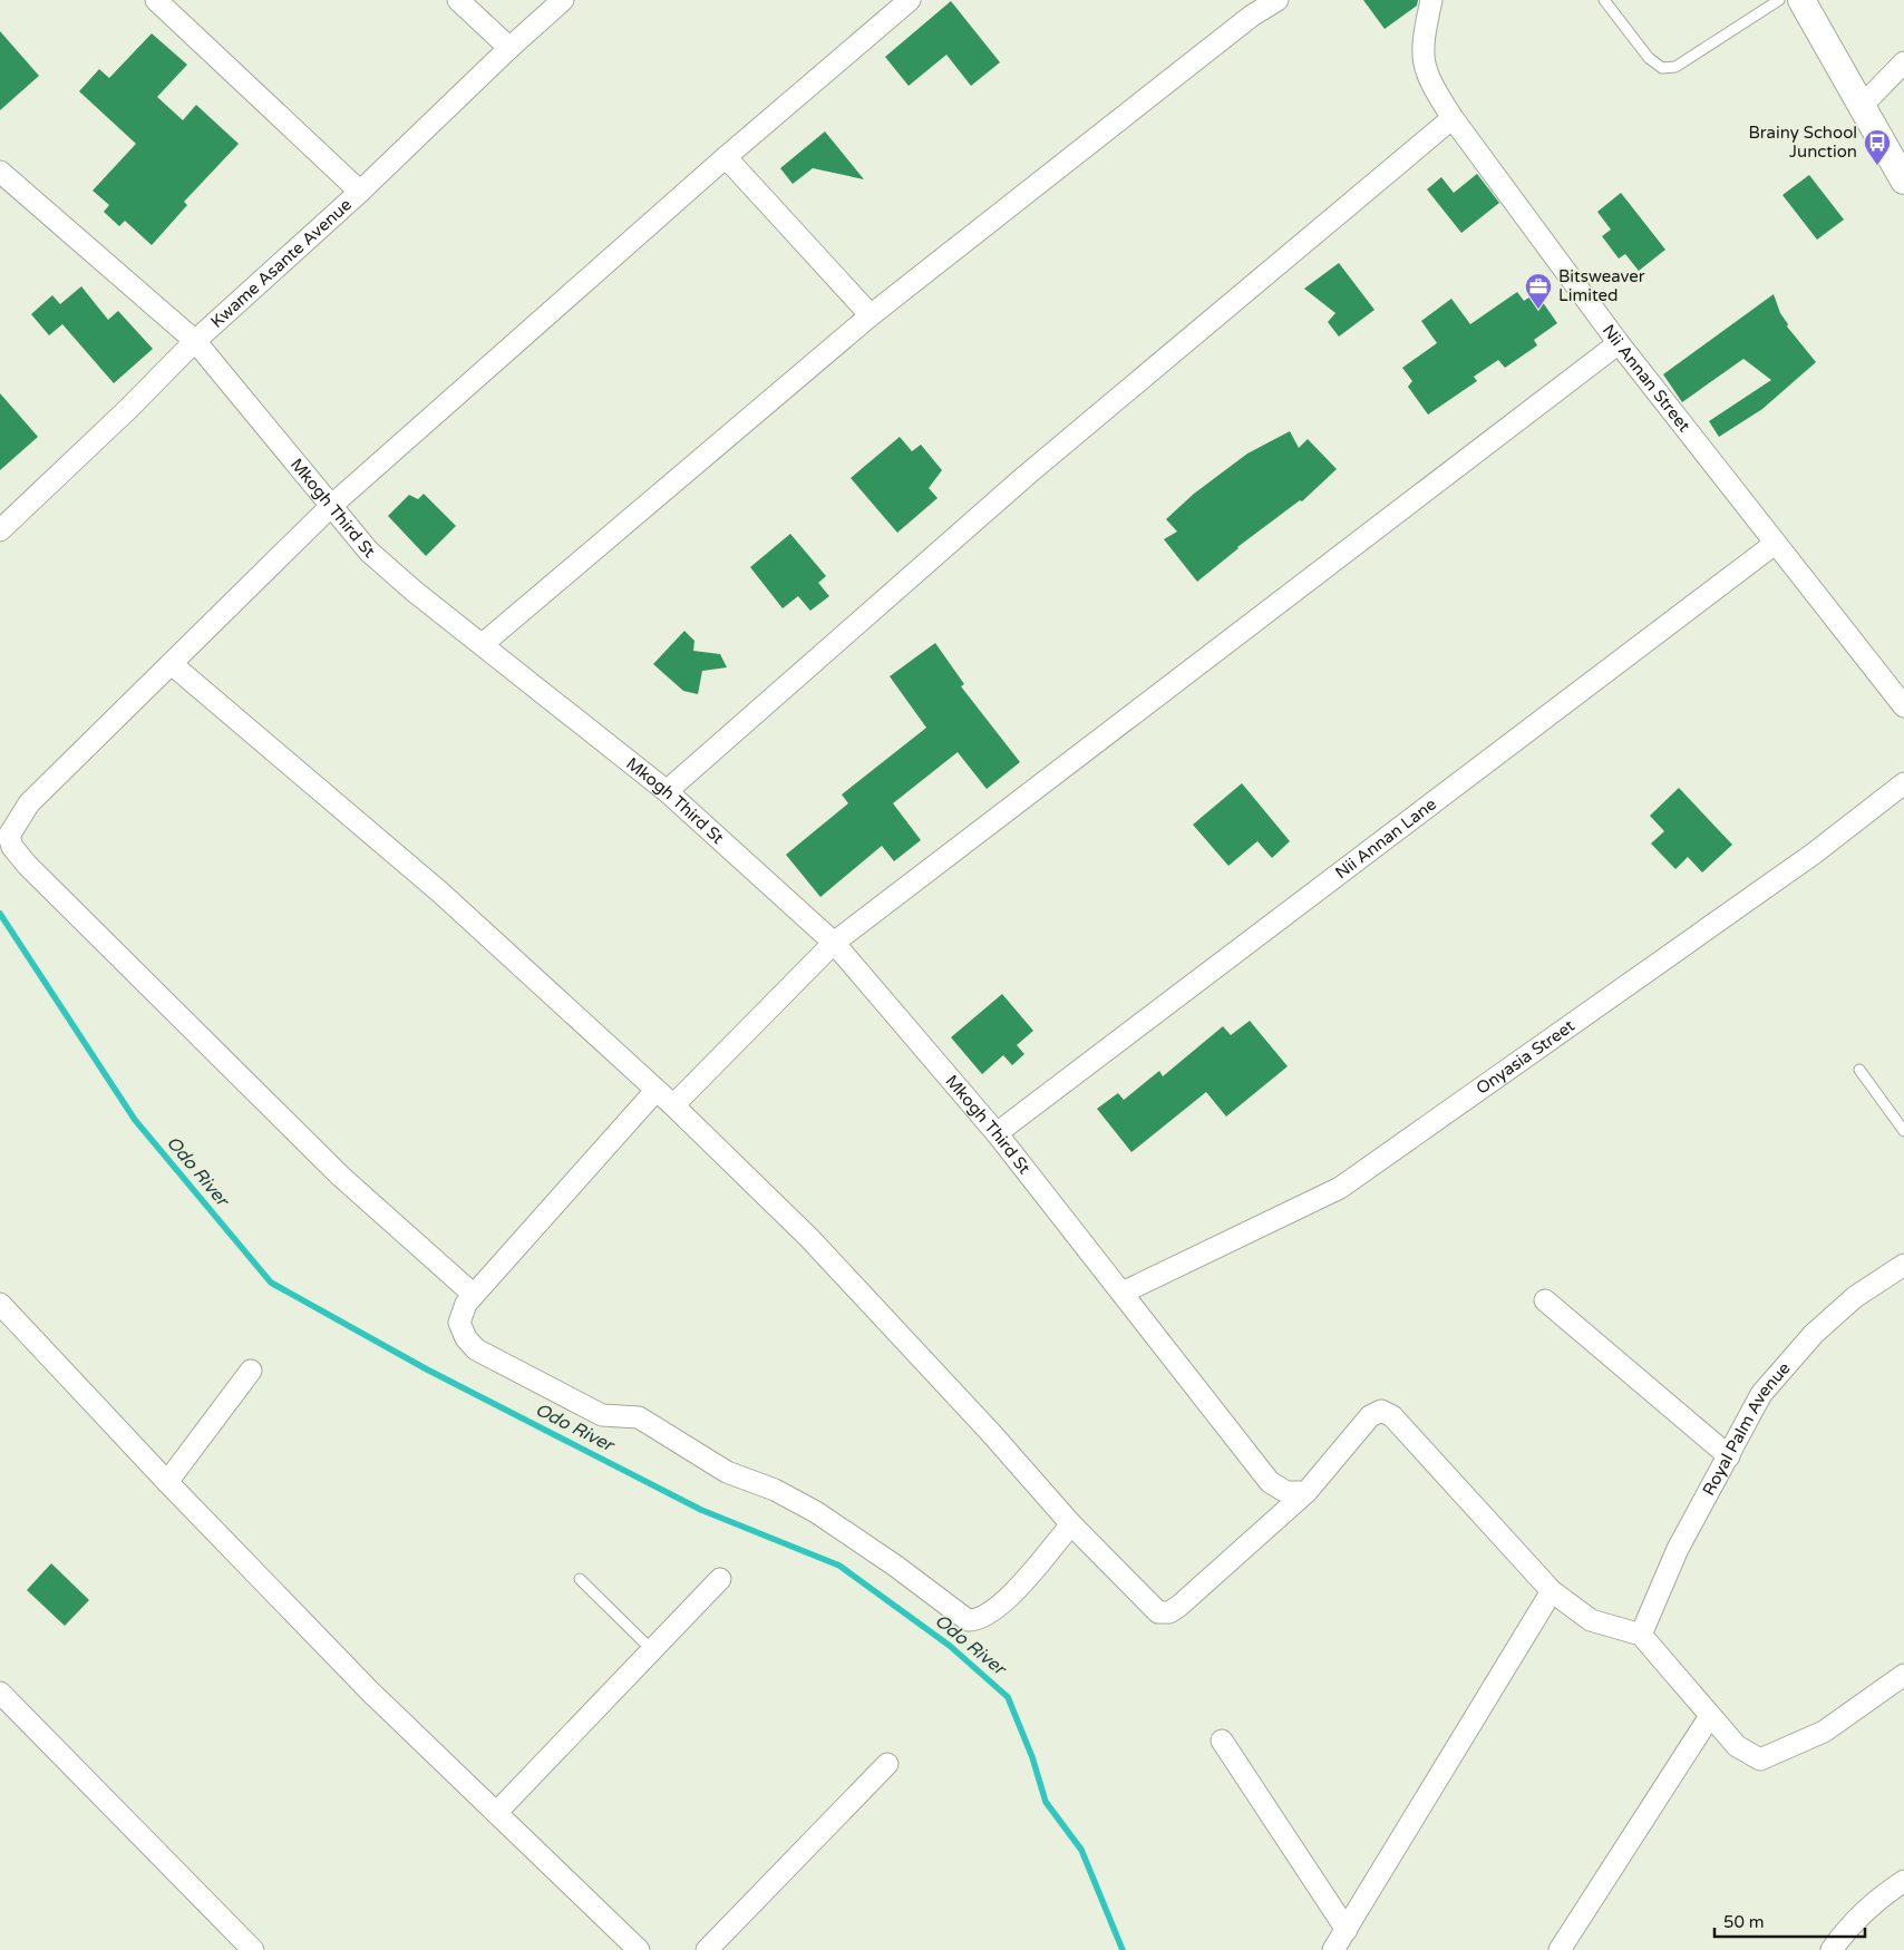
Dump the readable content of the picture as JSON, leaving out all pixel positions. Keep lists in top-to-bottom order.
{
  "streets": {
    "street": [
      "Kwame Asante Avenue",
      "Nii Annan Street",
      "Mkogh Third St",
      "Nii Annan Lane",
      "Onyasia Street",
      "Royal Palm Avenue"
    ]
  },
  "crossings": [
    ["Kwame Asante Avenue", "Mkogh Third St"],
    ["Nii Annan Street", "Nii Annan Lane"],
    ["Mkogh Third St", "Nii Annan Lane"],
    ["Mkogh Third St", "Onyasia Street"]
  ],
  "water": ["Odo River"],
  "places": {
    "bus stop": ["Brainy School Junction"],
    "office": ["Bitsweaver Limited"]
  },
  "scale_bar": "50 m"
}
